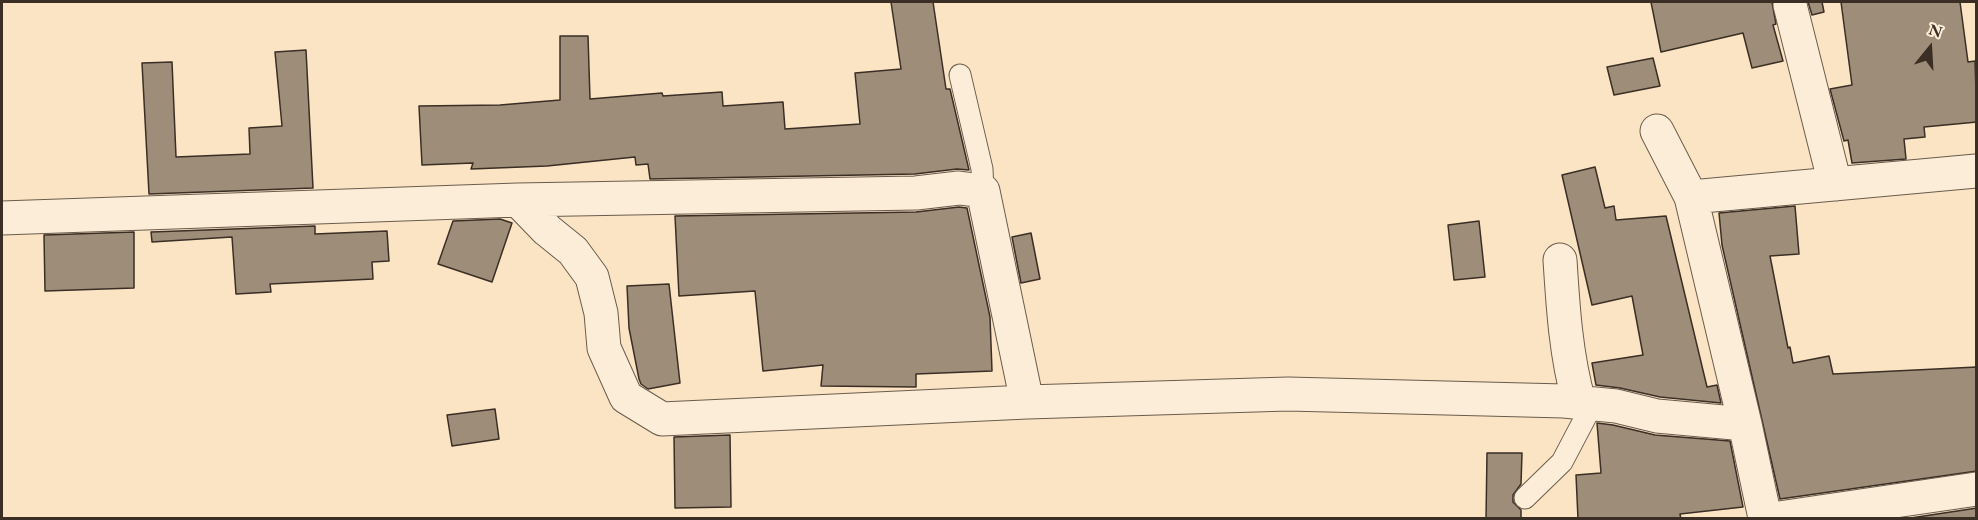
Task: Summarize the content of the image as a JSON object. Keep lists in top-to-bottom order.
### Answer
{
  "north": "top"
}
